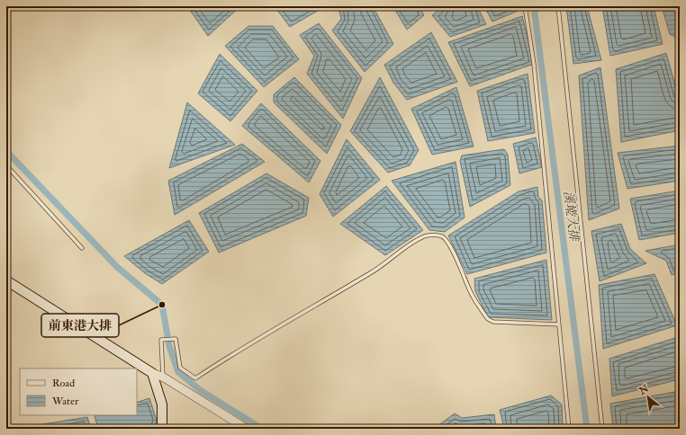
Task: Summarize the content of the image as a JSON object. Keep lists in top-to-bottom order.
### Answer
{
  "water": ["溪墘大排"],
  "places": ["前東港大排"],
  "legend": ["Road", "Water"],
  "north": "top left"
}
